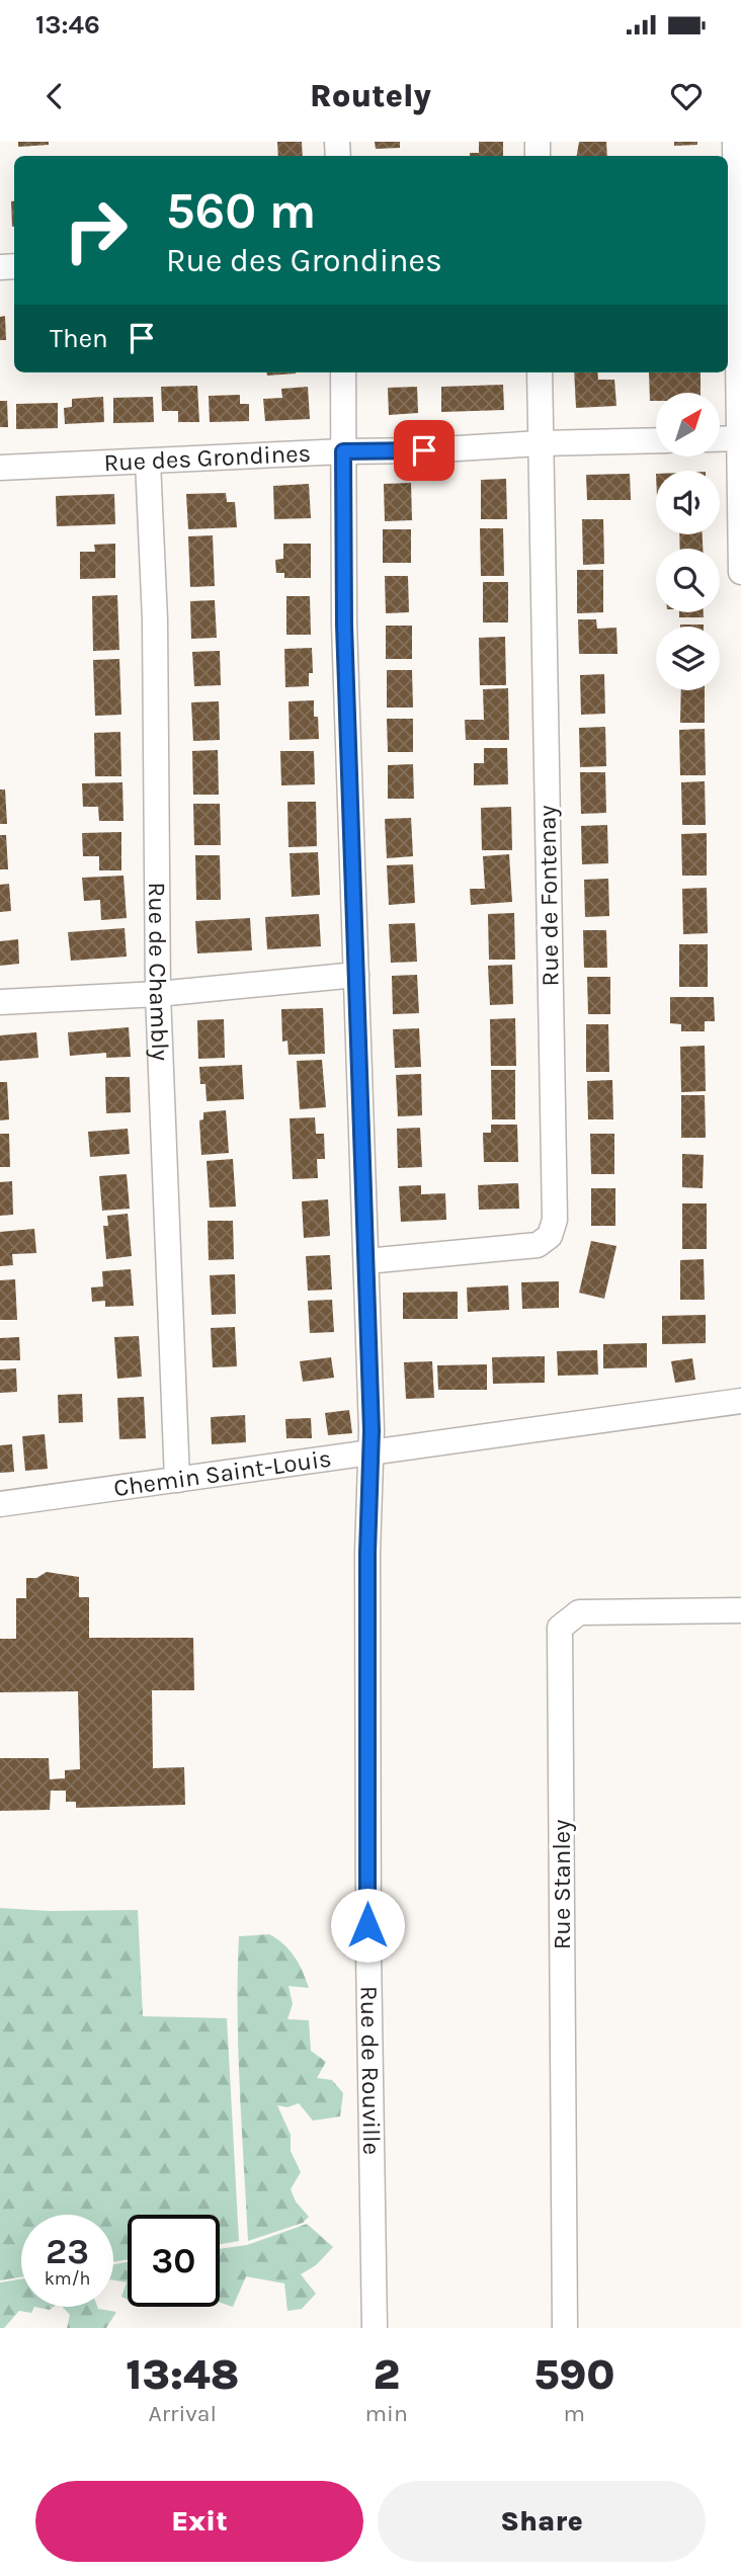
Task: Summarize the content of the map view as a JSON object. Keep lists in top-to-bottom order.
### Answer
{
  "streets": {
    "street": [
      "Rue des Grondines",
      "Rue de Fontenay",
      "Rue de Chambly",
      "Chemin Saint-Louis",
      "Rue Stanley",
      "Rue de Rouville"
    ]
  },
  "crossings": [
    ["Rue des Grondines", "Rue de Fontenay"],
    ["Rue des Grondines", "Rue de Chambly"],
    ["Rue des Grondines", "Rue de Rouville"],
    ["Rue de Fontenay", "Rue de Rouville"],
    ["Rue de Chambly", "Chemin Saint-Louis"],
    ["Chemin Saint-Louis", "Rue de Rouville"]
  ],
  "north": "top right",
  "page": {
    "status": "13:46",
    "header": "Routely",
    "turn": ["560 m", "Rue des Grondines"],
    "then": "Then",
    "speed": "23 km/h",
    "limit": "30",
    "eta": [
      "13:48",
      "Arrival",
      "2",
      "min",
      "590",
      "m"
    ],
    "buttons": ["Exit", "Share"]
  }
}
